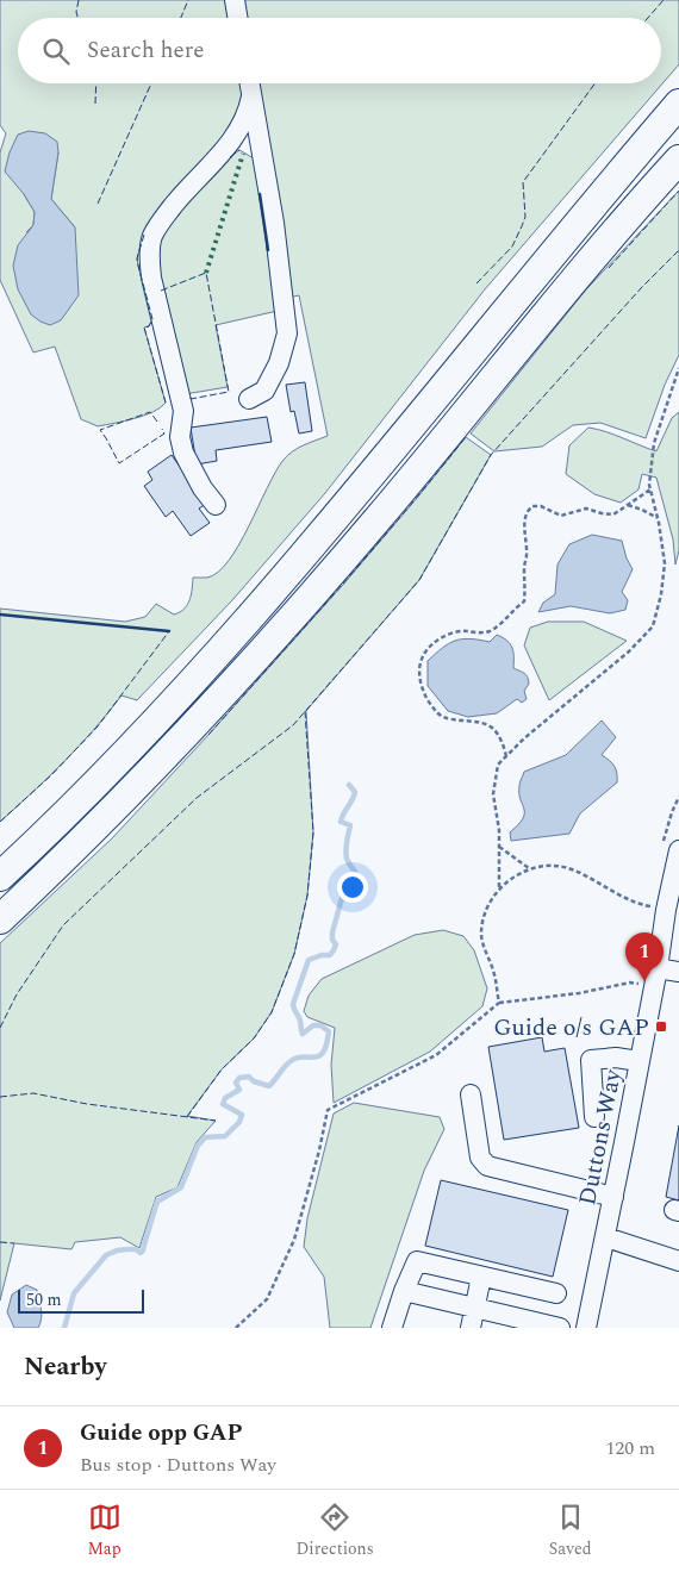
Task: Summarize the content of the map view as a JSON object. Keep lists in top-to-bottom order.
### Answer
{
  "streets": {
    "street": ["Duttons Way"]
  },
  "places": {
    "transit": ["Guide o/s GAP"]
  },
  "scale_bar": "50 m",
  "page": {
    "search": "Search here",
    "pins": "1",
    "scale": "50 m",
    "heading": "Nearby",
    "list": [
      {
        "mark": "1",
        "name": "Guide opp GAP",
        "note": "Bus stop · Duttons Way",
        "value": "120 m"
      }
    ],
    "nav": ["Map", "Directions", "Saved"]
  }
}
